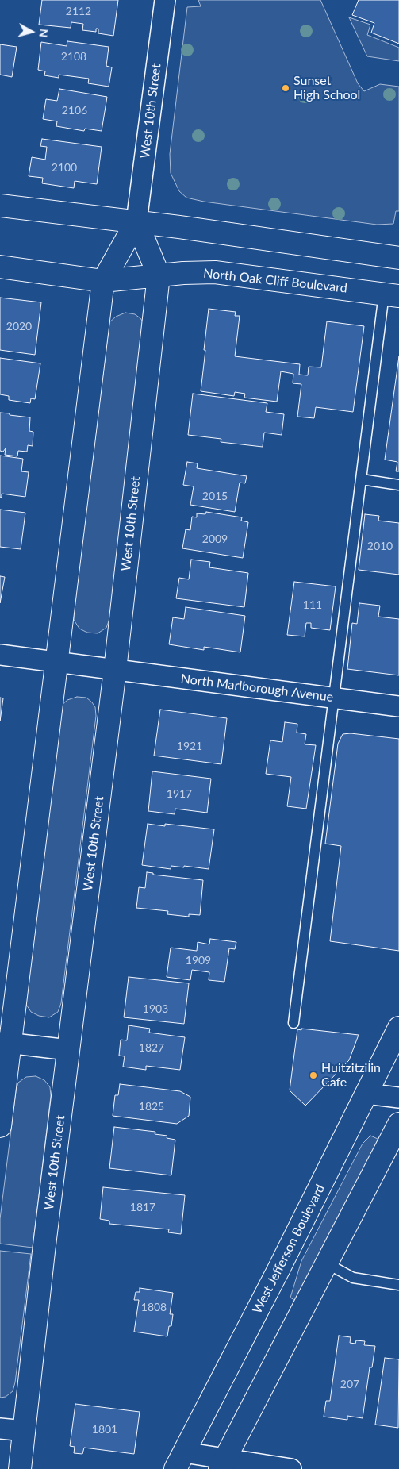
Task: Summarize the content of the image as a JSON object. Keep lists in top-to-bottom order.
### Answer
{
  "streets": {
    "street": [
      "West 10th Street",
      "North Oak Cliff Boulevard",
      "North Marlborough Avenue",
      "West Jefferson Boulevard"
    ]
  },
  "crossings": [
    ["West 10th Street", "North Oak Cliff Boulevard"],
    ["West 10th Street", "North Marlborough Avenue"]
  ],
  "places": ["Sunset High School", "Huitzitzilin Cafe"],
  "house_numbers": [
    "2112",
    "2108",
    "2106",
    "2100",
    "2020",
    "2015",
    "2009",
    "2010",
    "111",
    "1921",
    "1917",
    "1909",
    "1903",
    "1827",
    "1825",
    "1817",
    "1808",
    "207",
    "1801"
  ],
  "north": "right"
}
